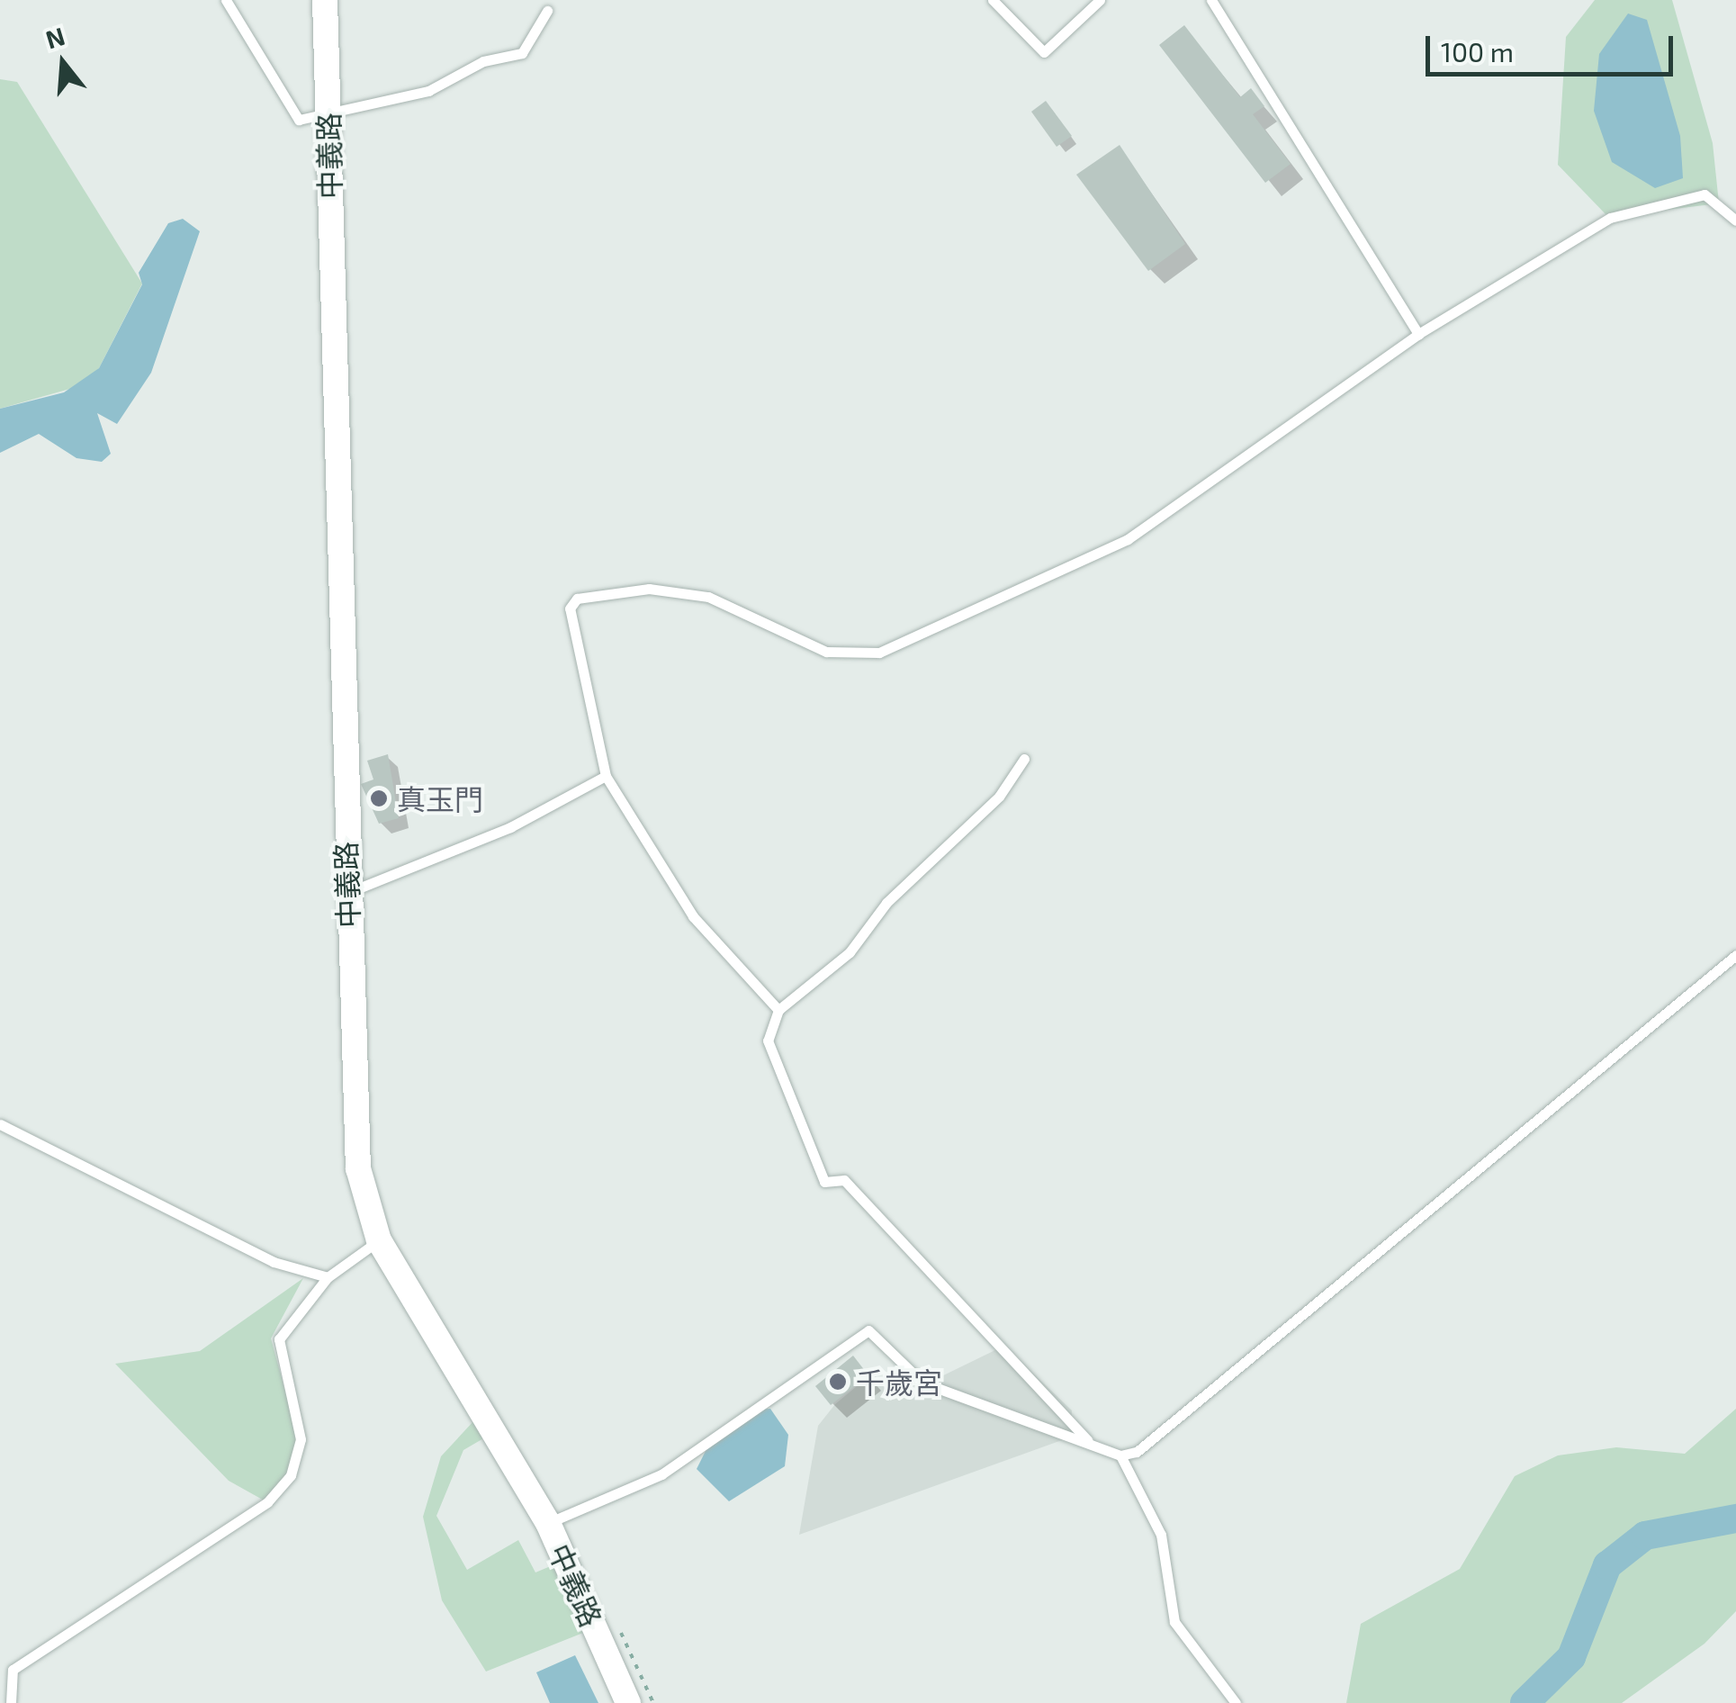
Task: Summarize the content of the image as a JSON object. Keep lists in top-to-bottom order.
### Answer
{
  "streets": {
    "street": ["中義路"]
  },
  "places": ["真玉門", "千歲宮"],
  "scale_bar": "100 m",
  "north": "top"
}
